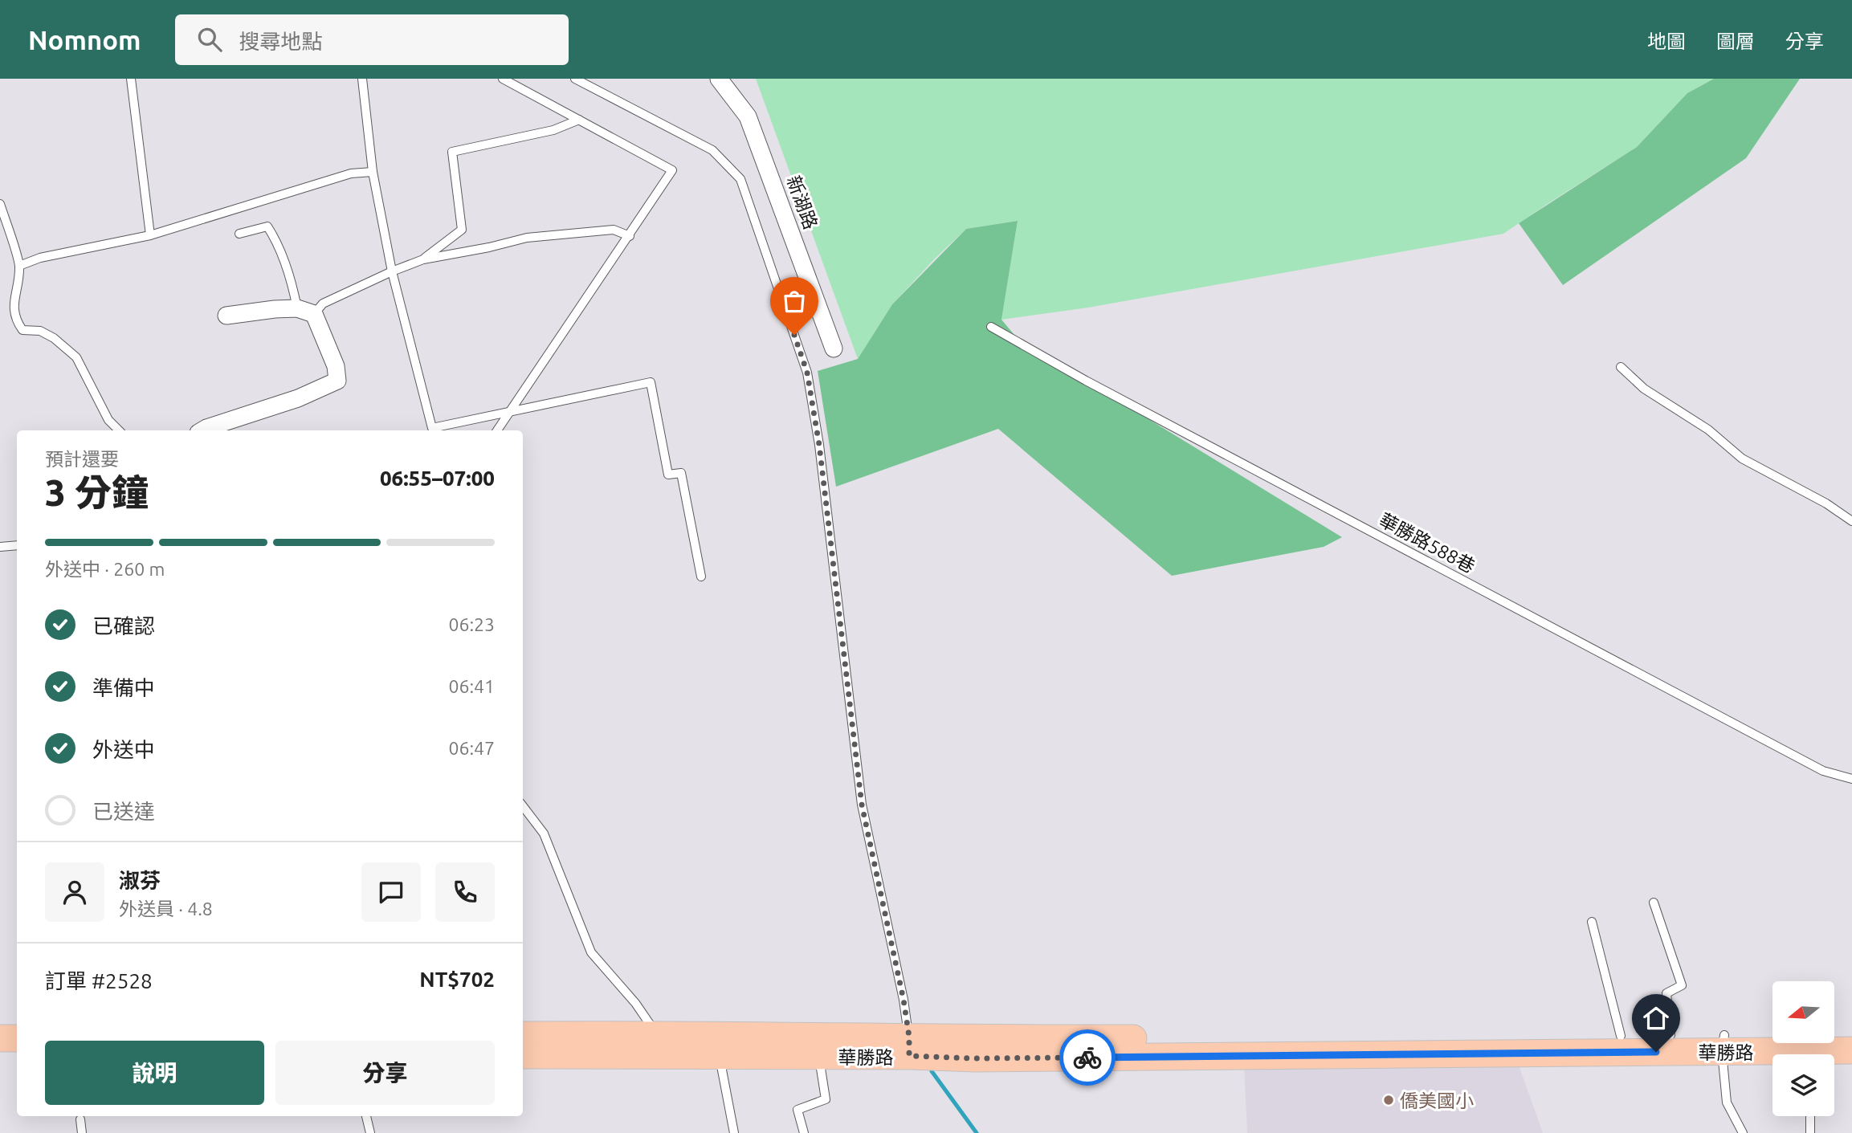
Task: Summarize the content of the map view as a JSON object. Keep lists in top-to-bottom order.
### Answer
{
  "streets": {
    "main road": ["華勝路"],
    "street": ["新湖路"],
    "lane": ["華勝路588巷"]
  },
  "places": ["僑美國小"],
  "north": "left",
  "page": {
    "header": "Nomnom",
    "search": "搜尋地點",
    "nav": ["地圖", "圖層", "分享"],
    "heading": ["3 分鐘", "預計還要", "06:55–07:00"],
    "panel": [
      "淑芬",
      "外送員 · 4.8",
      "訂單 #2528",
      "NT$702"
    ],
    "bar": "外送中 · 260 m",
    "list": [
      ["已確認", "06:23"],
      ["準備中", "06:41"],
      ["外送中", "06:47"],
      "已送達"
    ],
    "buttons": ["說明", "分享"]
  }
}
